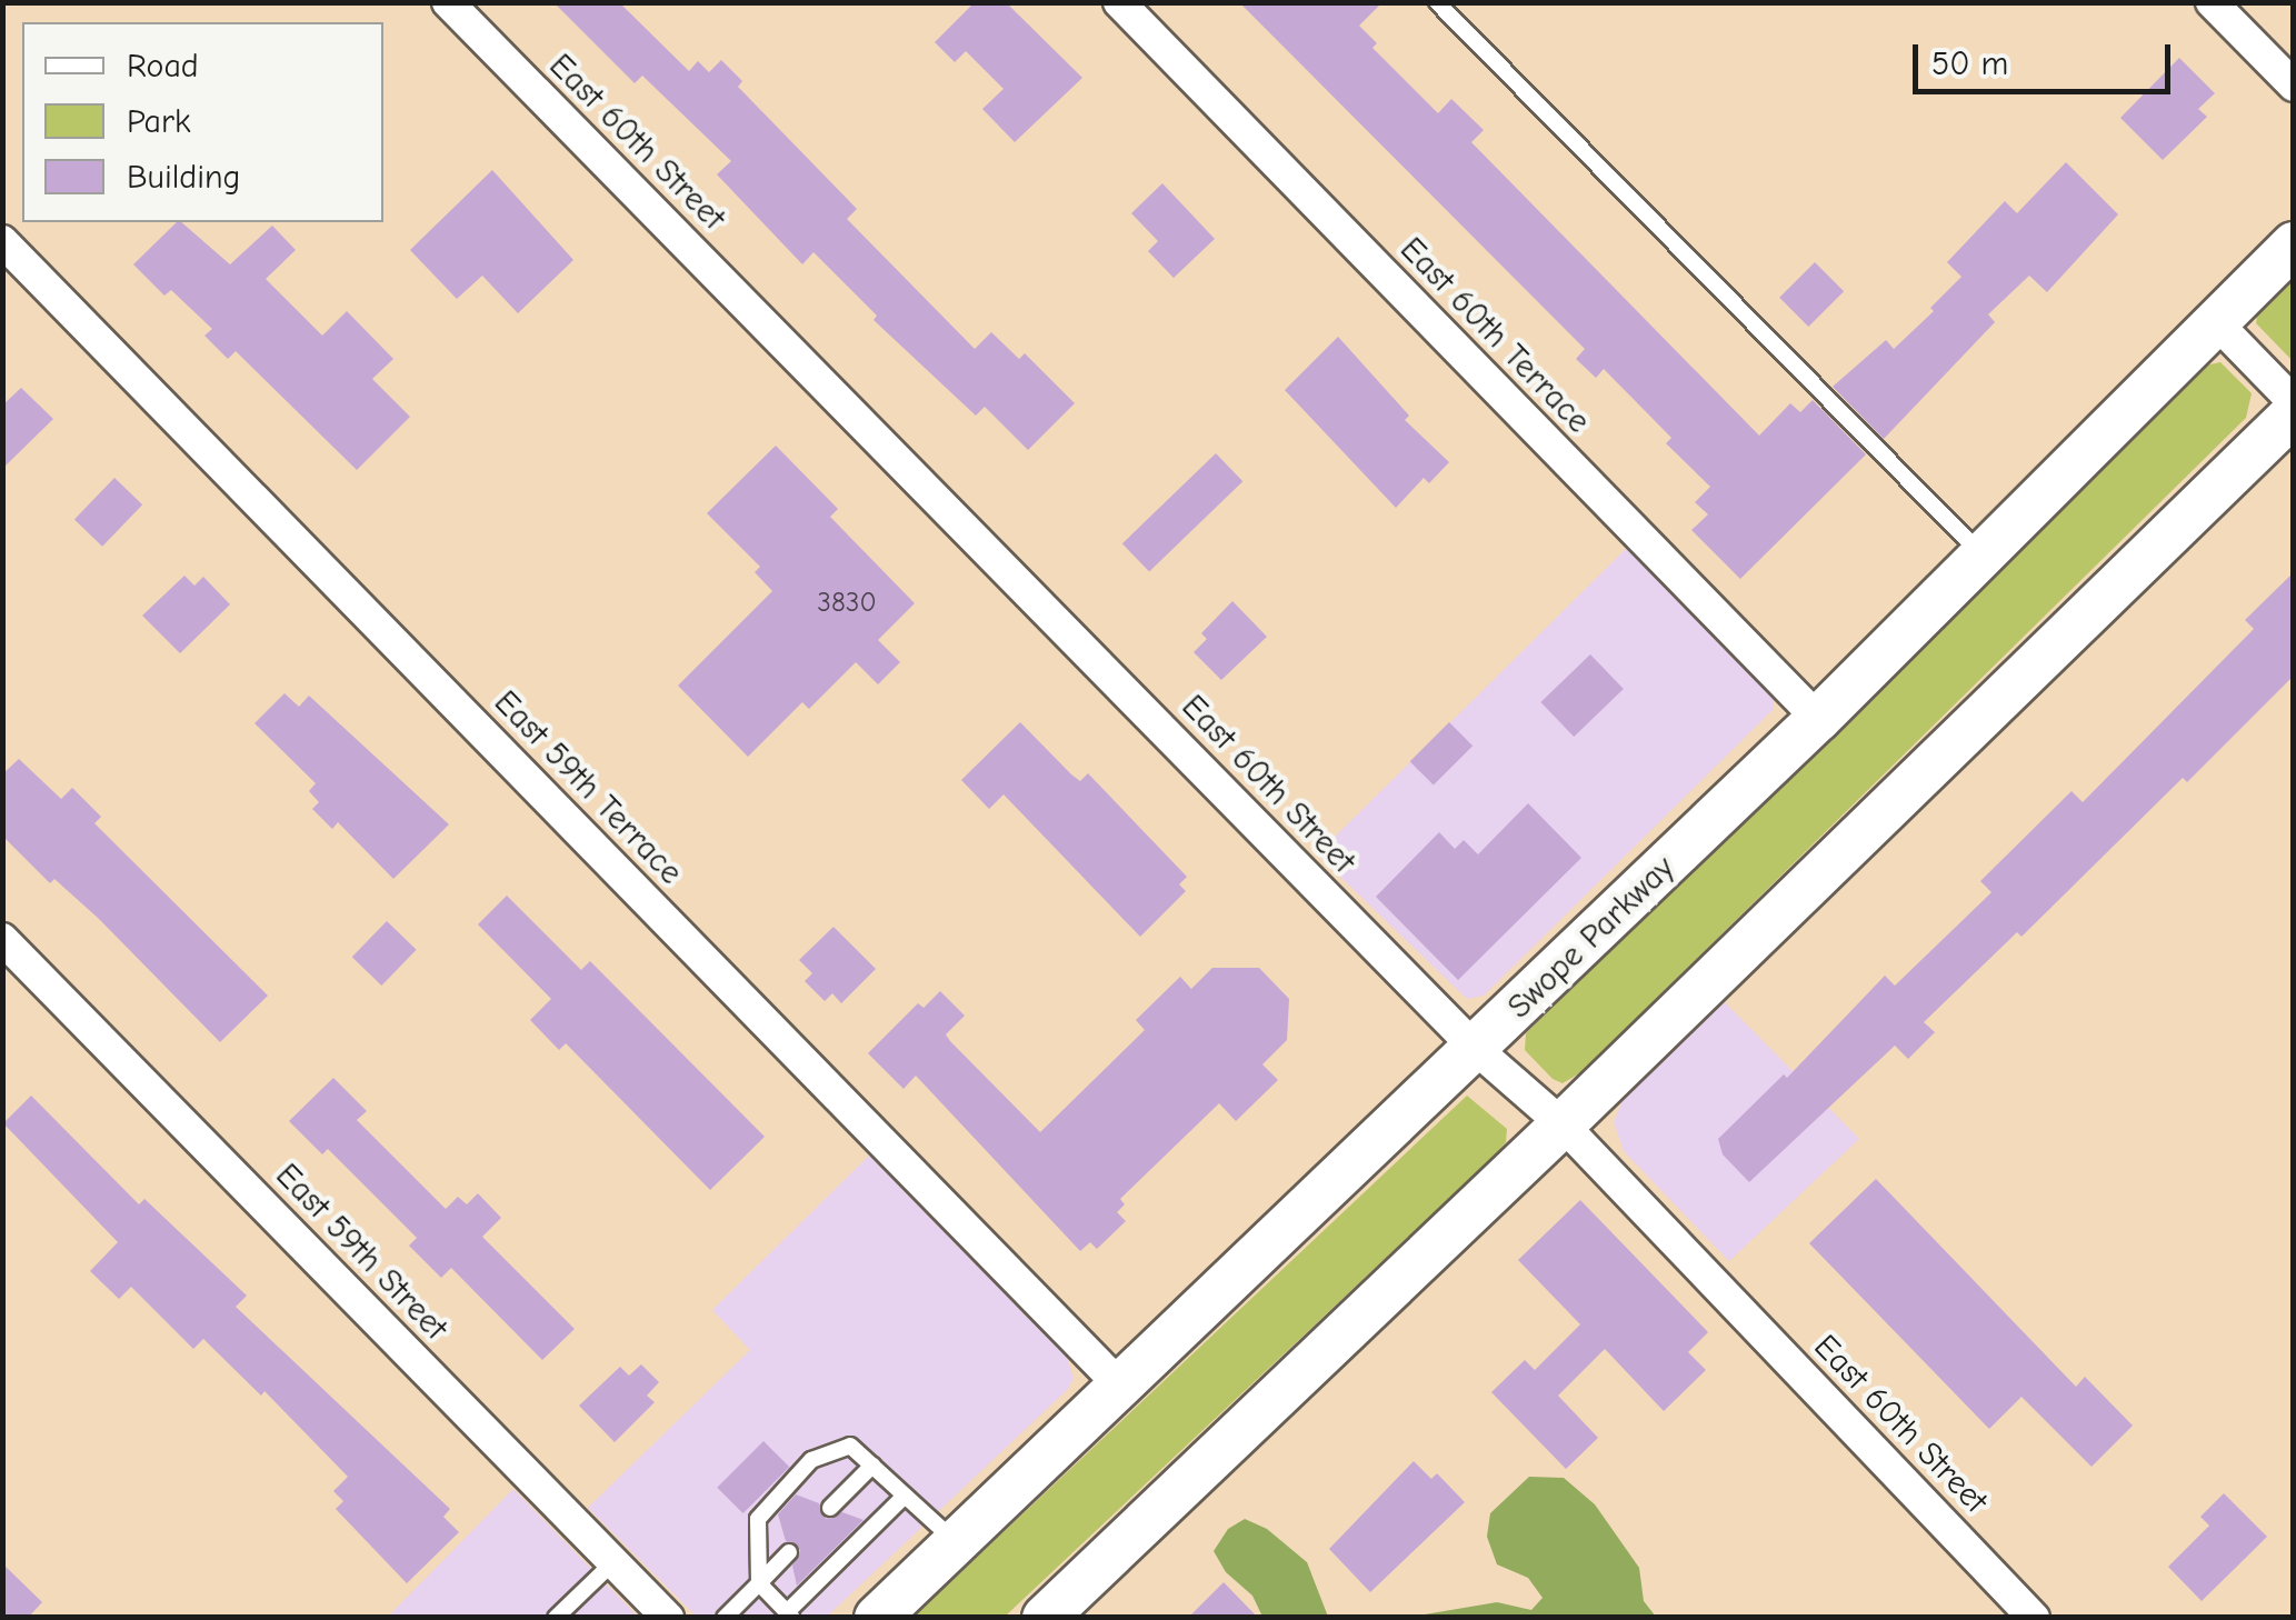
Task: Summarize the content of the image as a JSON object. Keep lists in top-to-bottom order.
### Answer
{
  "streets": {
    "main road": ["Swope Parkway"],
    "street": [
      "East 60th Street",
      "East 60th Terrace",
      "East 59th Terrace",
      "East 59th Street"
    ]
  },
  "crossings": [
    ["East 60th Street", "Swope Parkway"],
    ["East 60th Terrace", "Swope Parkway"],
    ["East 59th Terrace", "Swope Parkway"]
  ],
  "house_numbers": ["3830"],
  "legend": ["Road", "Park", "Building"],
  "scale_bar": "50 m"
}
